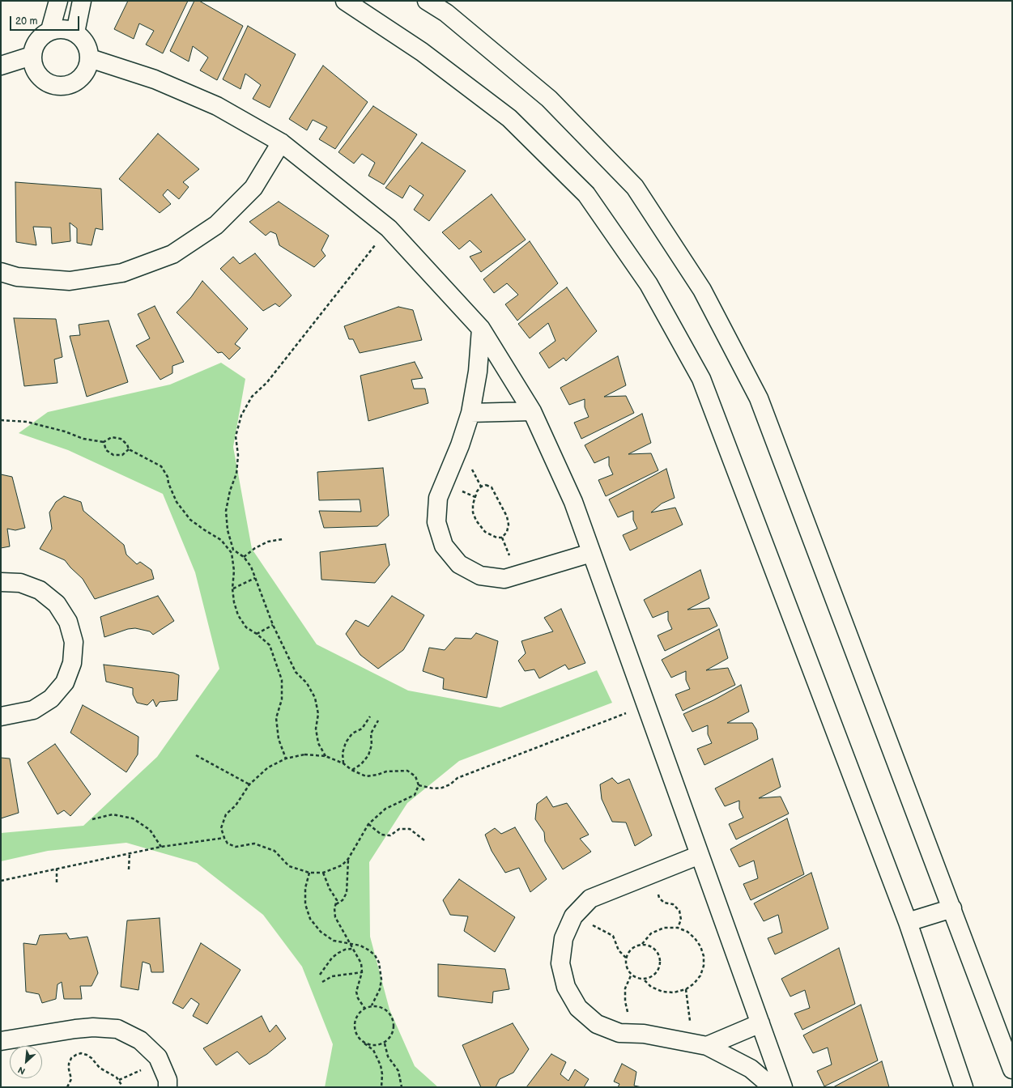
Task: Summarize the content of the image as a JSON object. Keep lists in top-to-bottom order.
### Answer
{
  "scale_bar": "20 m",
  "north": "bottom left"
}
